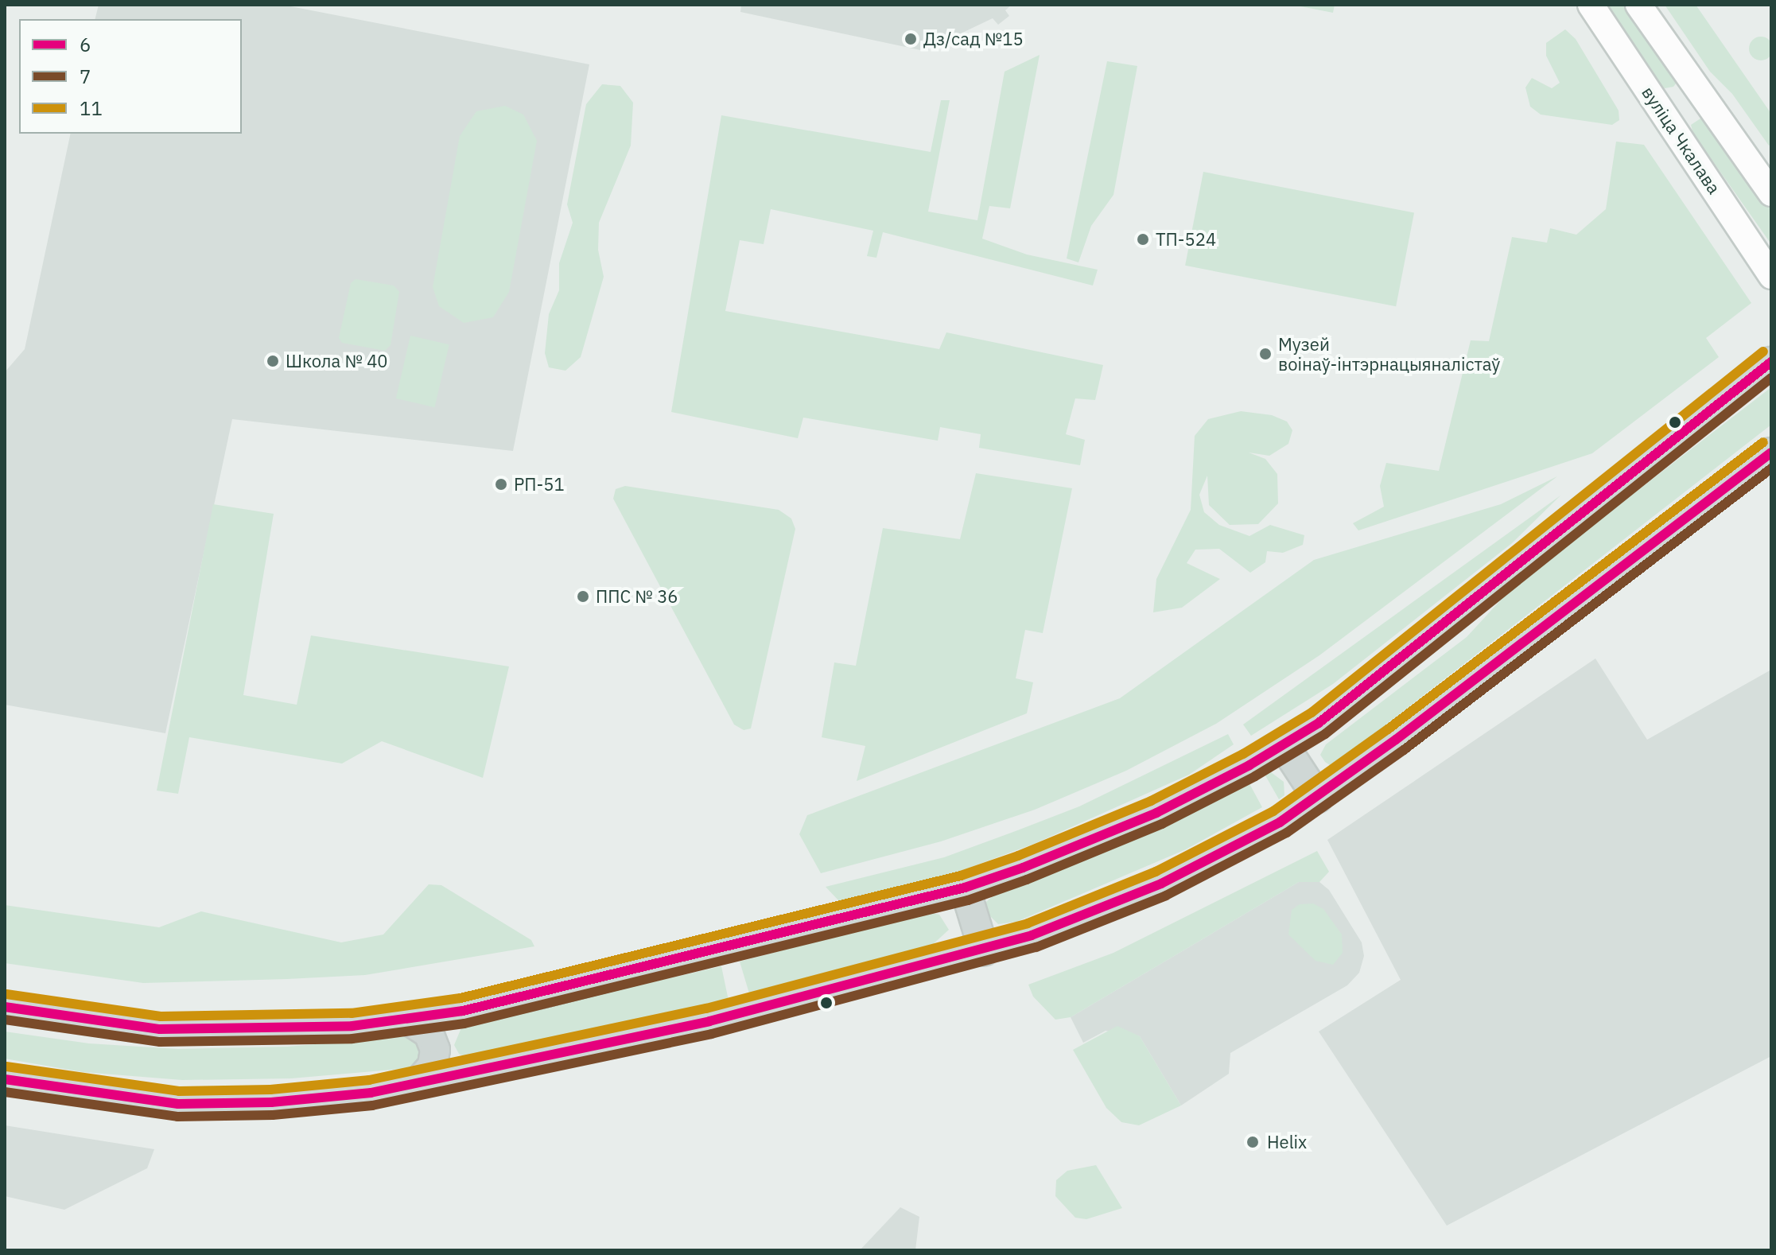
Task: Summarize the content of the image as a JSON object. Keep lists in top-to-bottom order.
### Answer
{
  "streets": {
    "main road": ["вуліца Чкалава"]
  },
  "places": [
    "Дз/сад №15",
    "ТП-524",
    "Музей воінаў-інтэрнацыяналістаў",
    "Школа № 40",
    "РП-51",
    "ППС № 36",
    "Helix"
  ],
  "lines": ["transit line 11", "transit line 6", "transit line 7"],
  "legend": ["6", "7", "11"]
}
